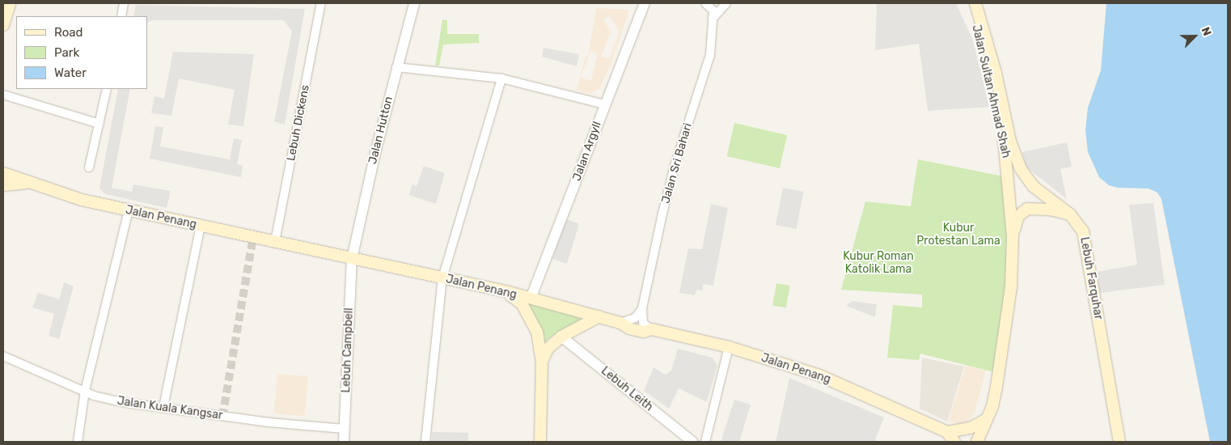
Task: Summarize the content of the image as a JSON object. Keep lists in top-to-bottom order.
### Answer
{
  "streets": {
    "main road": ["Jalan Sultan Ahmad Shah", "Jalan Penang", "Lebuh Farquhar"],
    "street": [
      "Lebuh Dickens",
      "Jalan Hutton",
      "Jalan Argyll",
      "Jalan Sri Bahari",
      "Lebuh Campbell",
      "Lebuh Leith",
      "Jalan Kuala Kangsar"
    ]
  },
  "crossings": [
    ["Jalan Sultan Ahmad Shah", "Lebuh Farquhar"],
    ["Lebuh Dickens", "Jalan Penang"],
    ["Jalan Hutton", "Jalan Penang"],
    ["Jalan Hutton", "Lebuh Campbell"],
    ["Jalan Argyll", "Jalan Penang"],
    ["Jalan Sri Bahari", "Jalan Penang"],
    ["Jalan Penang", "Lebuh Campbell"],
    ["Lebuh Campbell", "Jalan Kuala Kangsar"]
  ],
  "parks": ["Kubur Protestan Lama", "Kubur Roman Katolik Lama"],
  "legend": ["Road", "Park", "Water"],
  "north": "top right"
}
